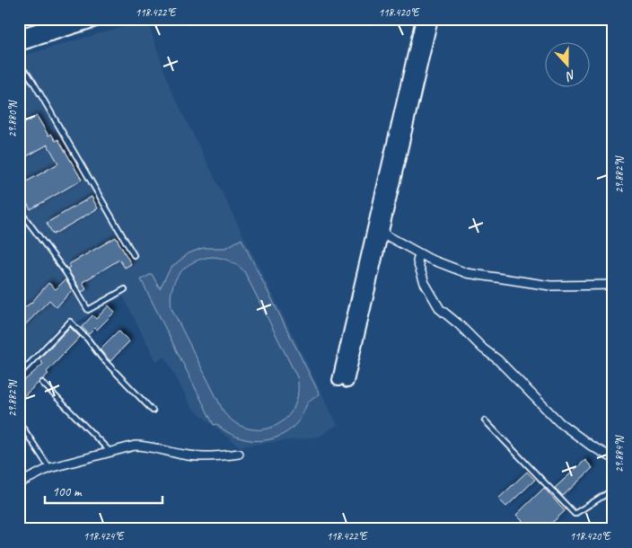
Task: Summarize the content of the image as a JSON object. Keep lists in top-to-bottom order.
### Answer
{
  "scale_bar": "100 m",
  "north": "bottom",
  "coordinates": [
    "118.422°E",
    "118.420°E",
    "29.880°N",
    "29.882°N",
    "29.884°N",
    "118.424°E"
  ]
}
